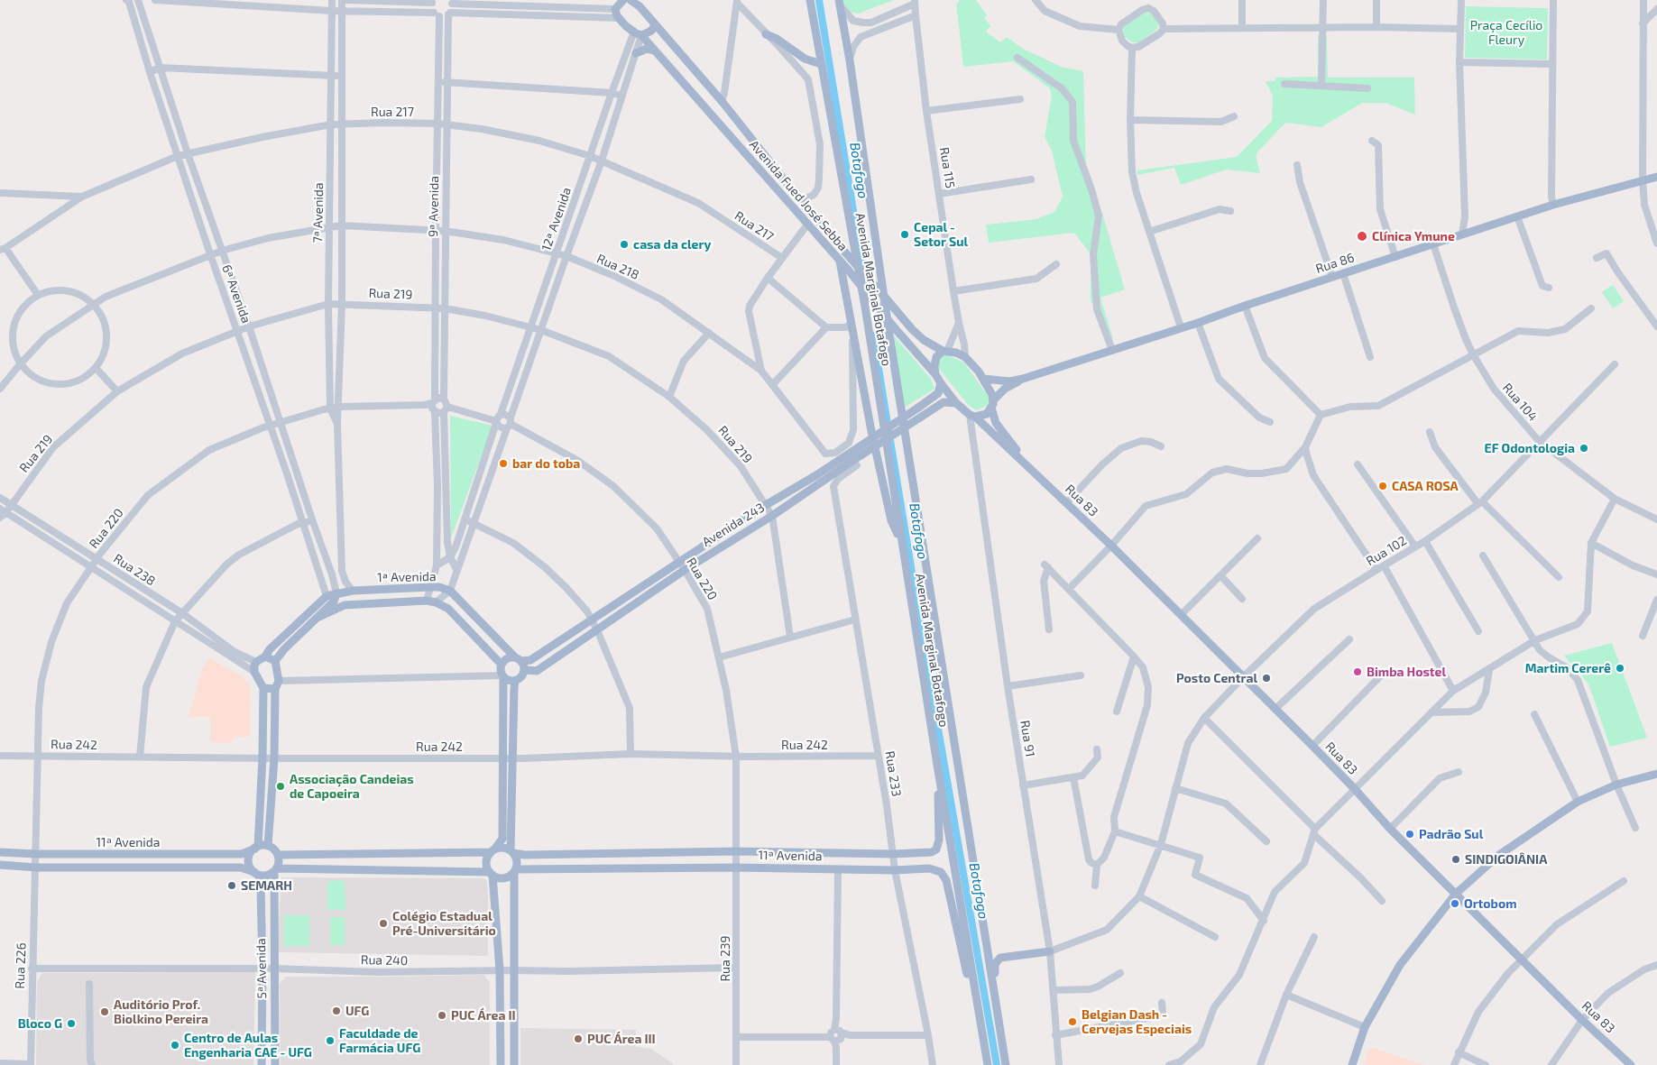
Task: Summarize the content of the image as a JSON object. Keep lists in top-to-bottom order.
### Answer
{
  "streets": {
    "main road": [
      "Avenida Fued José Sebba",
      "Rua 86",
      "Avenida Marginal Botafogo",
      "Rua 83",
      "Avenida 243",
      "1ª Avenida",
      "11ª Avenida",
      "5ª Avenida"
    ],
    "street": [
      "Rua 217",
      "Rua 115",
      "9ª Avenida",
      "7ª Avenida",
      "12ª Avenida",
      "Rua 218",
      "6ª Avenida",
      "Rua 219",
      "Rua 104",
      "Rua 220",
      "Rua 102",
      "Rua 238",
      "Rua 91",
      "Rua 242",
      "Rua 233",
      "Rua 239",
      "Rua 240",
      "Rua 226"
    ]
  },
  "crossings": [
    ["Rua 217", "9ª Avenida"],
    ["Rua 217", "7ª Avenida"],
    ["Rua 217", "12ª Avenida"],
    ["Rua 217", "6ª Avenida"],
    ["Rua 115", "Avenida Fued José Sebba"],
    ["Rua 115", "Avenida Marginal Botafogo"],
    ["Rua 115", "Rua 83"],
    ["Avenida Fued José Sebba", "12ª Avenida"],
    ["Avenida Fued José Sebba", "Rua 83"],
    ["Avenida Fued José Sebba", "Avenida 243"],
    ["9ª Avenida", "Rua 218"],
    ["9ª Avenida", "Rua 219"],
    ["9ª Avenida", "Rua 220"],
    ["9ª Avenida", "1ª Avenida"],
    ["7ª Avenida", "Rua 218"],
    ["7ª Avenida", "Rua 219"],
    ["7ª Avenida", "Rua 220"],
    ["7ª Avenida", "1ª Avenida"],
    ["12ª Avenida", "Rua 218"],
    ["12ª Avenida", "Rua 219"],
    ["12ª Avenida", "Rua 220"],
    ["12ª Avenida", "1ª Avenida"],
    ["Rua 86", "Rua 104"],
    ["Rua 86", "Rua 83"],
    ["Rua 86", "Rua 91"],
    ["Avenida Marginal Botafogo", "11ª Avenida"],
    ["6ª Avenida", "Rua 219"],
    ["6ª Avenida", "Rua 220"],
    ["6ª Avenida", "1ª Avenida"],
    ["Rua 219", "Avenida 243"],
    ["Rua 219", "Rua 238"],
    ["Rua 104", "Rua 102"],
    ["Rua 83", "Avenida 243"],
    ["Rua 83", "Rua 102"],
    ["Rua 83", "Rua 91"],
    ["Avenida 243", "Rua 220"],
    ["Avenida 243", "1ª Avenida"],
    ["Avenida 243", "Rua 233"],
    ["Rua 220", "Rua 238"],
    ["Rua 220", "Rua 242"],
    ["Rua 220", "11ª Avenida"],
    ["Rua 220", "Rua 239"],
    ["Rua 220", "Rua 226"],
    ["Rua 242", "Rua 233"],
    ["Rua 233", "11ª Avenida"],
    ["11ª Avenida", "Rua 239"],
    ["11ª Avenida", "Rua 226"],
    ["11ª Avenida", "5ª Avenida"],
    ["Rua 239", "Rua 240"],
    ["Rua 240", "Rua 226"],
    ["Rua 240", "5ª Avenida"]
  ],
  "water": ["Botafogo"],
  "parks": ["Praça Cecílio Fleury"],
  "places": [
    "Cepal - Setor Sul",
    "Clínica Ymune",
    "casa da clery",
    "EF Odontologia",
    "bar do toba",
    "CASA ROSA",
    "Martim Cererê",
    "Bimba Hostel",
    "Posto Central",
    "Associação Candeias de Capoeira",
    "Padrão Sul",
    "SINDIGOIÂNIA",
    "SEMARH",
    "Ortobom",
    "Colégio Estadual Pré-Universitário",
    "UFG",
    "Auditório Prof. Biolkino Pereira",
    "PUC Área II",
    "Belgian Dash - Cervejas Especiais",
    "Bloco G",
    "PUC Área III",
    "Faculdade de Farmácia UFG",
    "Centro de Aulas Engenharia CAE - UFG"
  ]
}
